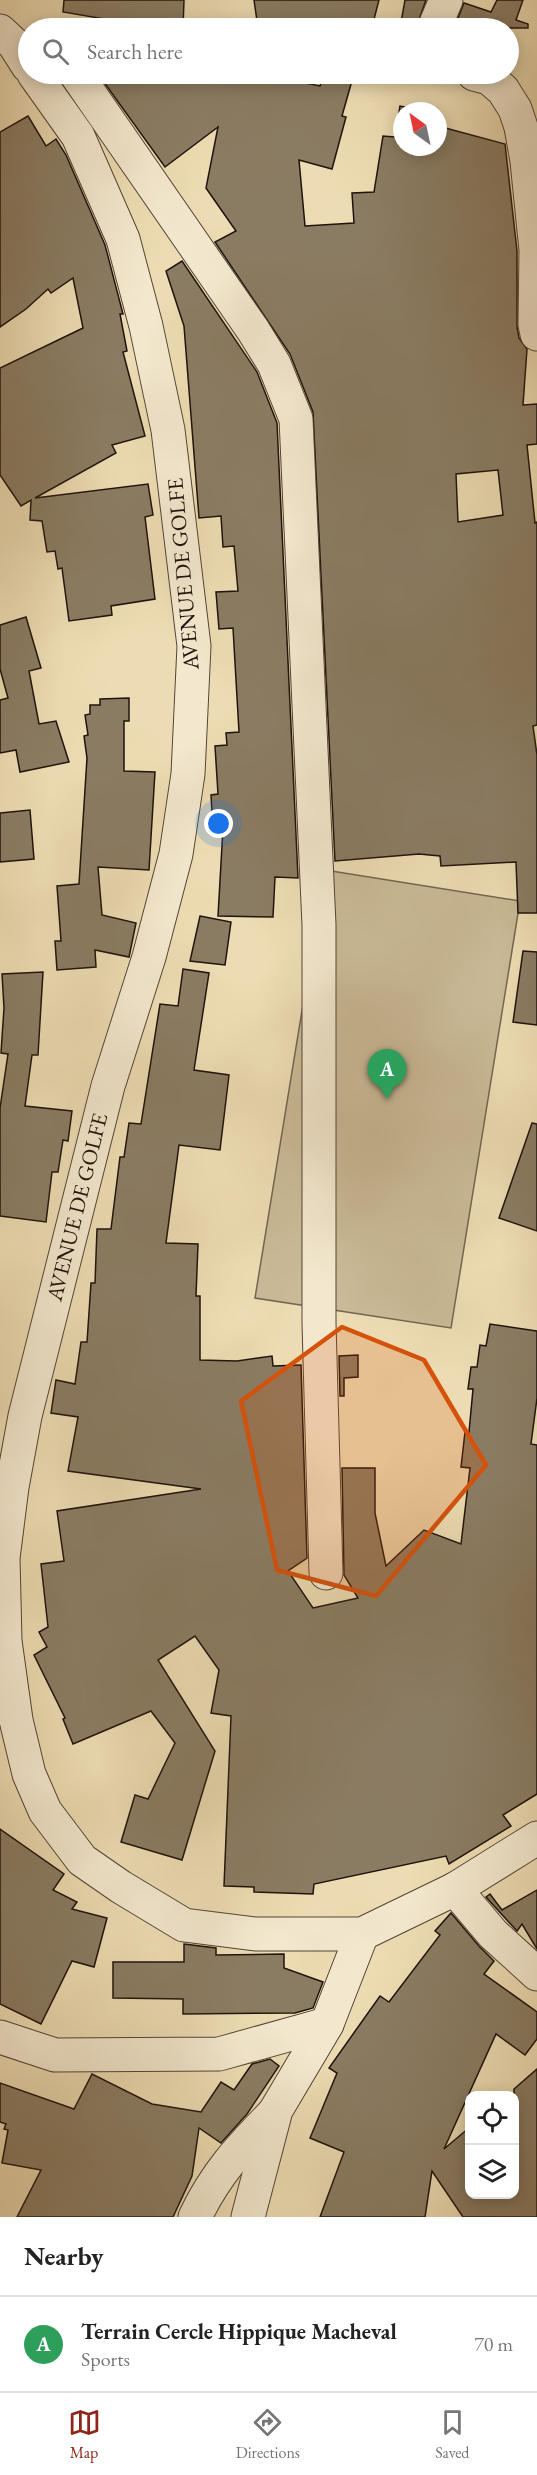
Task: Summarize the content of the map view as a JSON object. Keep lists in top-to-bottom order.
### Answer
{
  "streets": {
    "street": ["AVENUE DE GOLFE"]
  },
  "north": "top left",
  "page": {
    "search": "Search here",
    "pins": "A",
    "heading": "Nearby",
    "list": [
      {
        "mark": "A",
        "name": "Terrain Cercle Hippique Macheval",
        "note": "Sports",
        "value": "70 m"
      }
    ],
    "nav": ["Map", "Directions", "Saved"]
  }
}
